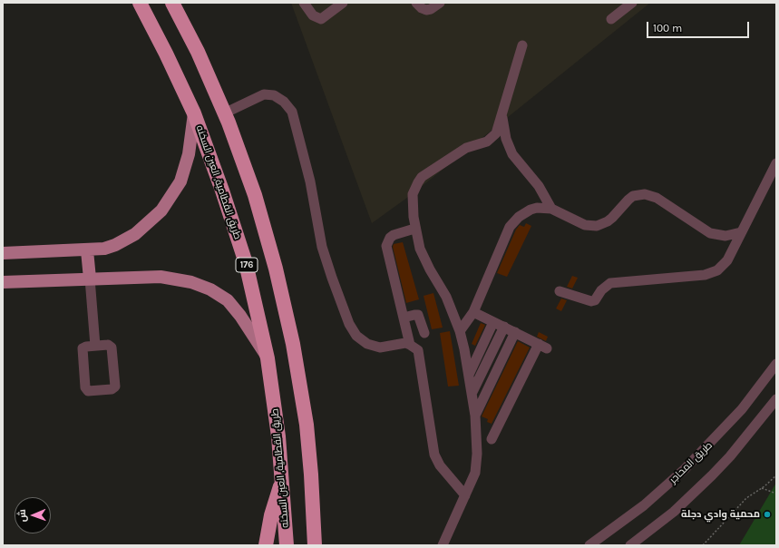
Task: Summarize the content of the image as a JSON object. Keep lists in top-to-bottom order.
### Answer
{
  "streets": {
    "highway": ["طريق القطامية, العين السخنه", "176"],
    "street": ["طريق المحاجر"]
  },
  "places": ["محمية وادي دجلة"],
  "scale_bar": "100 m",
  "north": "left"
}
